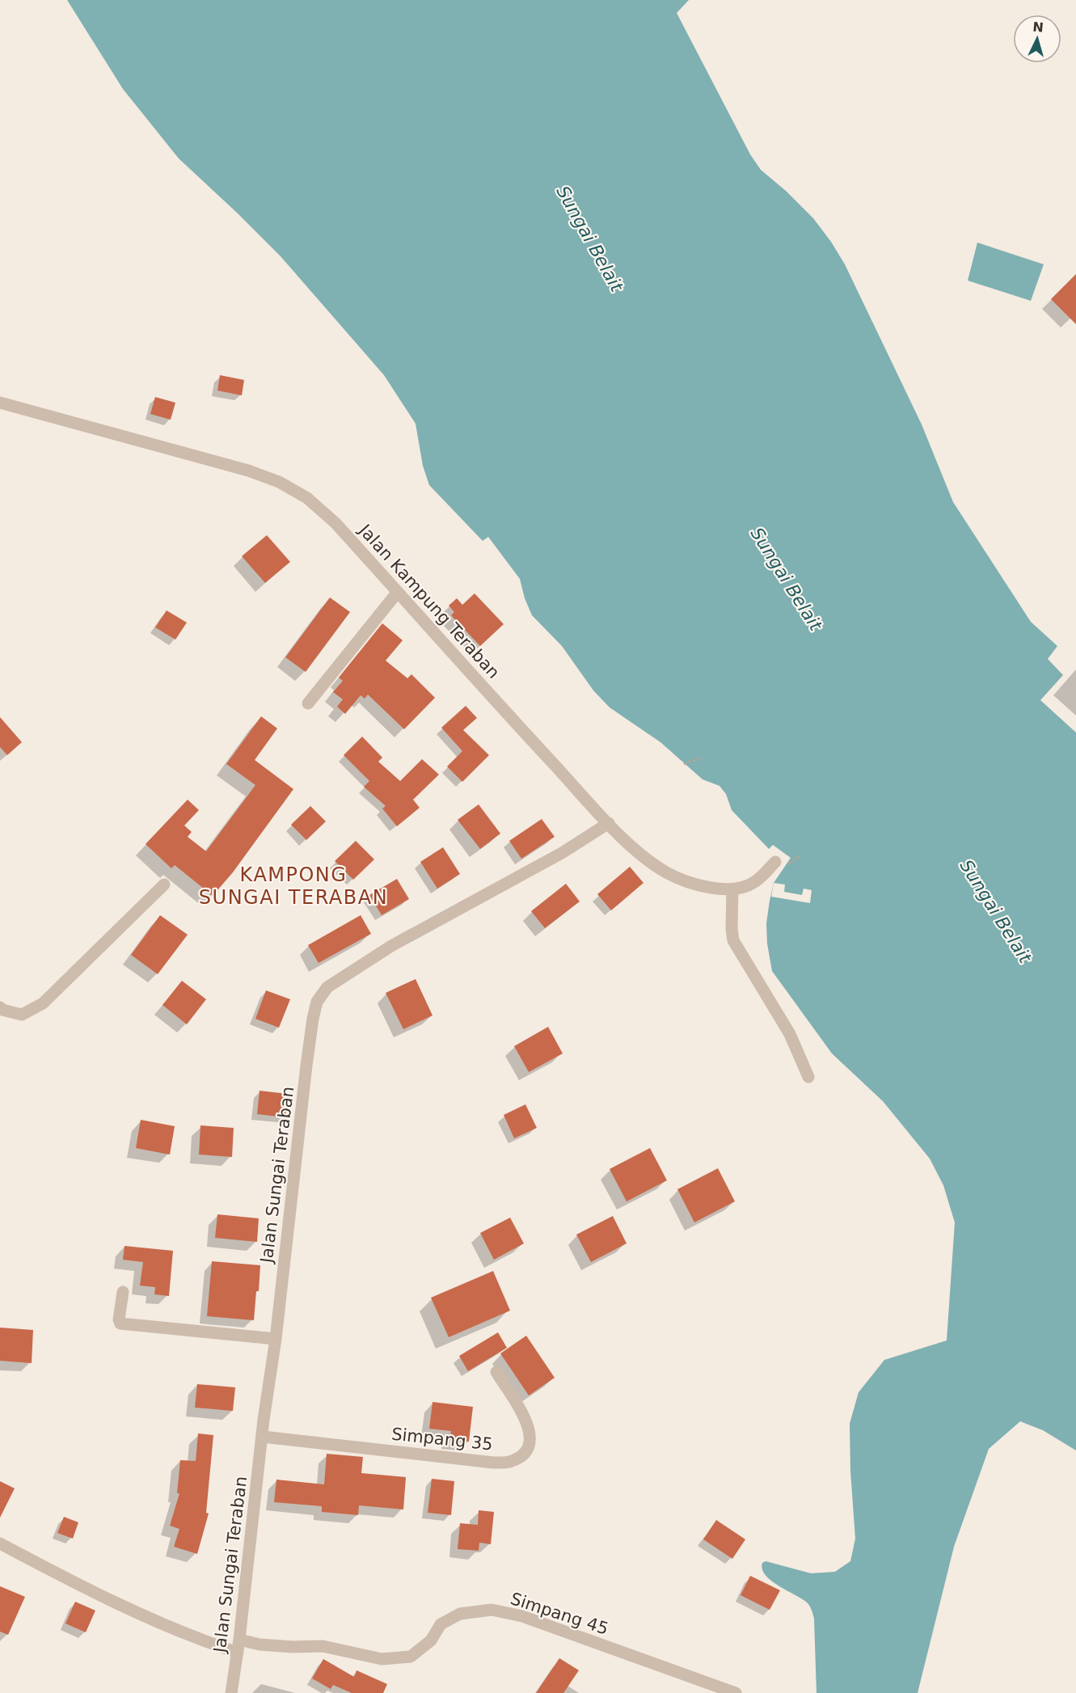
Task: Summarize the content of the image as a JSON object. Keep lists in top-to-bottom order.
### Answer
{
  "streets": {
    "street": [
      "Jalan Kampung Teraban",
      "Jalan Sungai Teraban",
      "Simpang 35",
      "Simpang 45"
    ]
  },
  "crossings": [
    ["Jalan Kampung Teraban", "Jalan Sungai Teraban"],
    ["Jalan Sungai Teraban", "Simpang 35"],
    ["Jalan Sungai Teraban", "Simpang 45"]
  ],
  "districts": ["KAMPONG SUNGAI TERABAN"],
  "water": ["Sungai Belait"],
  "north": "top"
}
